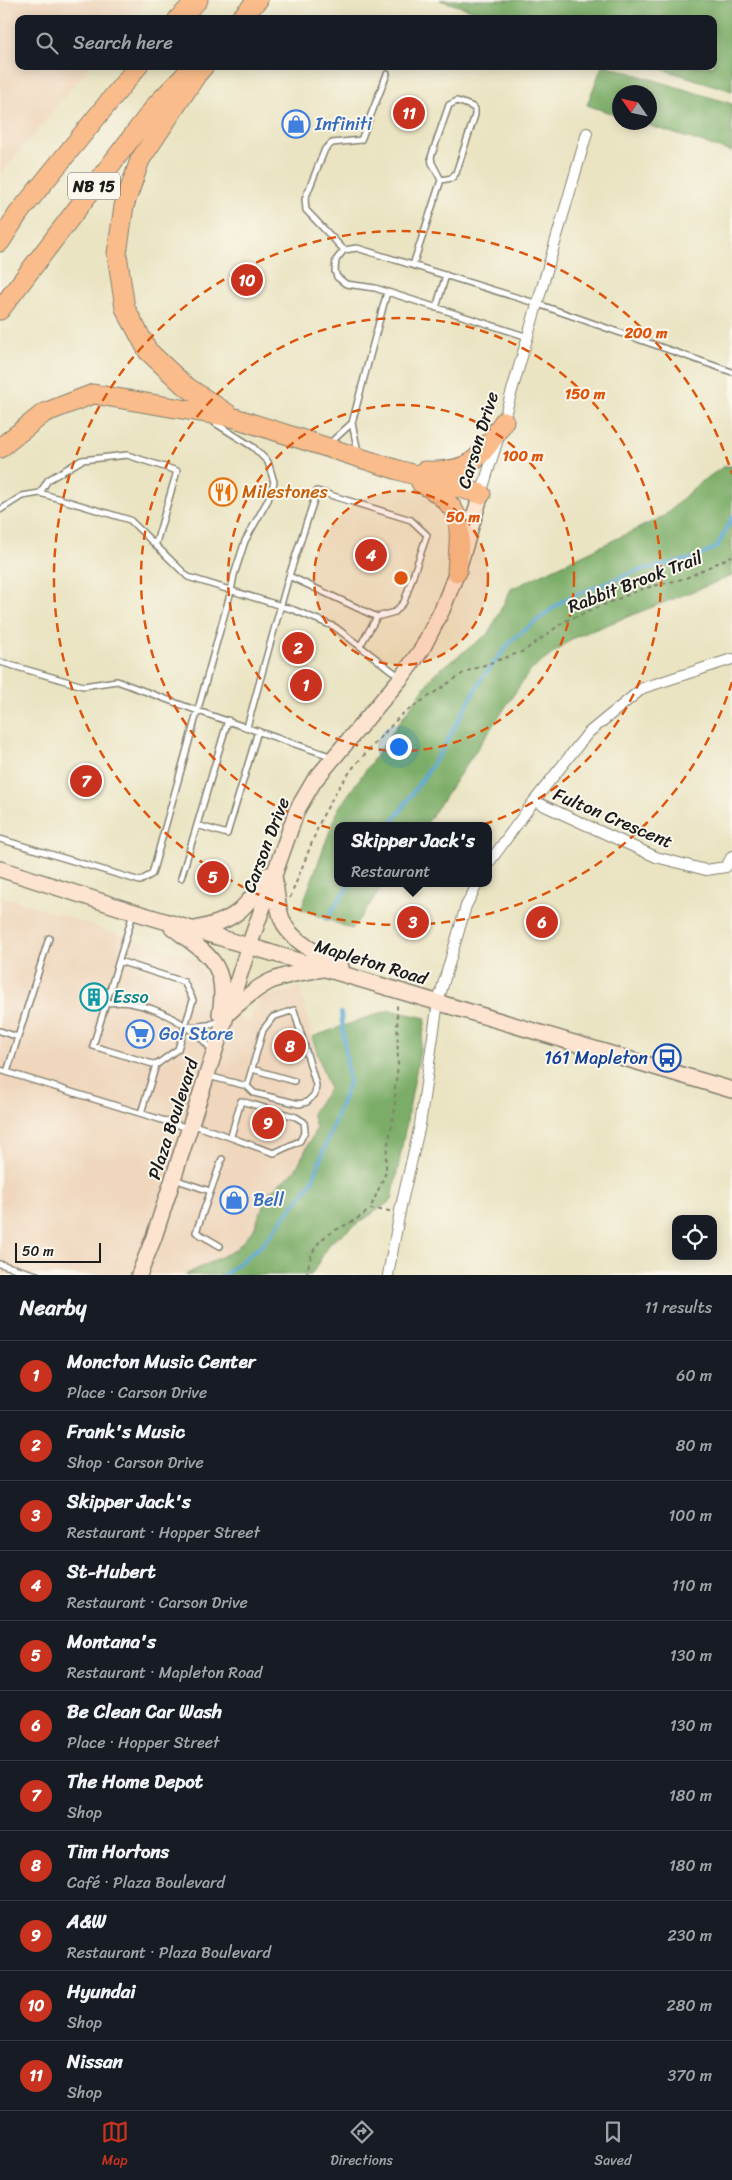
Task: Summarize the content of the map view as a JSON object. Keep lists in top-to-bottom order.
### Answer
{
  "streets": {
    "highway": ["NB 15"],
    "main road": ["Carson Drive", "Mapleton Road", "Plaza Boulevard"],
    "street": ["Fulton Crescent"],
    "path": ["Rabbit Brook Trail"]
  },
  "crossings": [
    ["Carson Drive", "Mapleton Road"]
  ],
  "places": {
    "shop": ["Infiniti", "Bell"],
    "restaurant": ["Milestones"],
    "building": ["Esso"],
    "supermarket": ["Go! Store"],
    "bus stop": ["161 Mapleton"]
  },
  "scale_bar": "50 m",
  "north": "top left",
  "page": {
    "search": "Search here",
    "pins": [
      "11",
      "10",
      "4",
      "2",
      "1",
      "7",
      "5",
      "3",
      "6",
      "8",
      "9"
    ],
    "popup": ["Skipper Jack's", "Restaurant"],
    "scale": "50 m",
    "heading": ["Nearby", "11 results"],
    "list": [
      {
        "mark": "1",
        "name": "Moncton Music Center",
        "note": "Place · Carson Drive",
        "value": "60 m"
      },
      {
        "mark": "2",
        "name": "Frank's Music",
        "note": "Shop · Carson Drive",
        "value": "80 m"
      },
      {
        "mark": "3",
        "name": "Skipper Jack's",
        "note": "Restaurant · Hopper Street",
        "value": "100 m"
      },
      {
        "mark": "4",
        "name": "St-Hubert",
        "note": "Restaurant · Carson Drive",
        "value": "110 m"
      },
      {
        "mark": "5",
        "name": "Montana's",
        "note": "Restaurant · Mapleton Road",
        "value": "130 m"
      },
      {
        "mark": "6",
        "name": "Be Clean Car Wash",
        "note": "Place · Hopper Street",
        "value": "130 m"
      },
      {
        "mark": "7",
        "name": "The Home Depot",
        "note": "Shop",
        "value": "180 m"
      },
      {
        "mark": "8",
        "name": "Tim Hortons",
        "note": "Café · Plaza Boulevard",
        "value": "180 m"
      },
      {
        "mark": "9",
        "name": "A&W",
        "note": "Restaurant · Plaza Boulevard",
        "value": "230 m"
      },
      {
        "mark": "10",
        "name": "Hyundai",
        "note": "Shop",
        "value": "280 m"
      },
      {
        "mark": "11",
        "name": "Nissan",
        "note": "Shop",
        "value": "370 m"
      }
    ],
    "nav": ["Map", "Directions", "Saved"]
  },
  "rings": [
    "200 m",
    "150 m",
    "100 m",
    "50 m"
  ]
}
